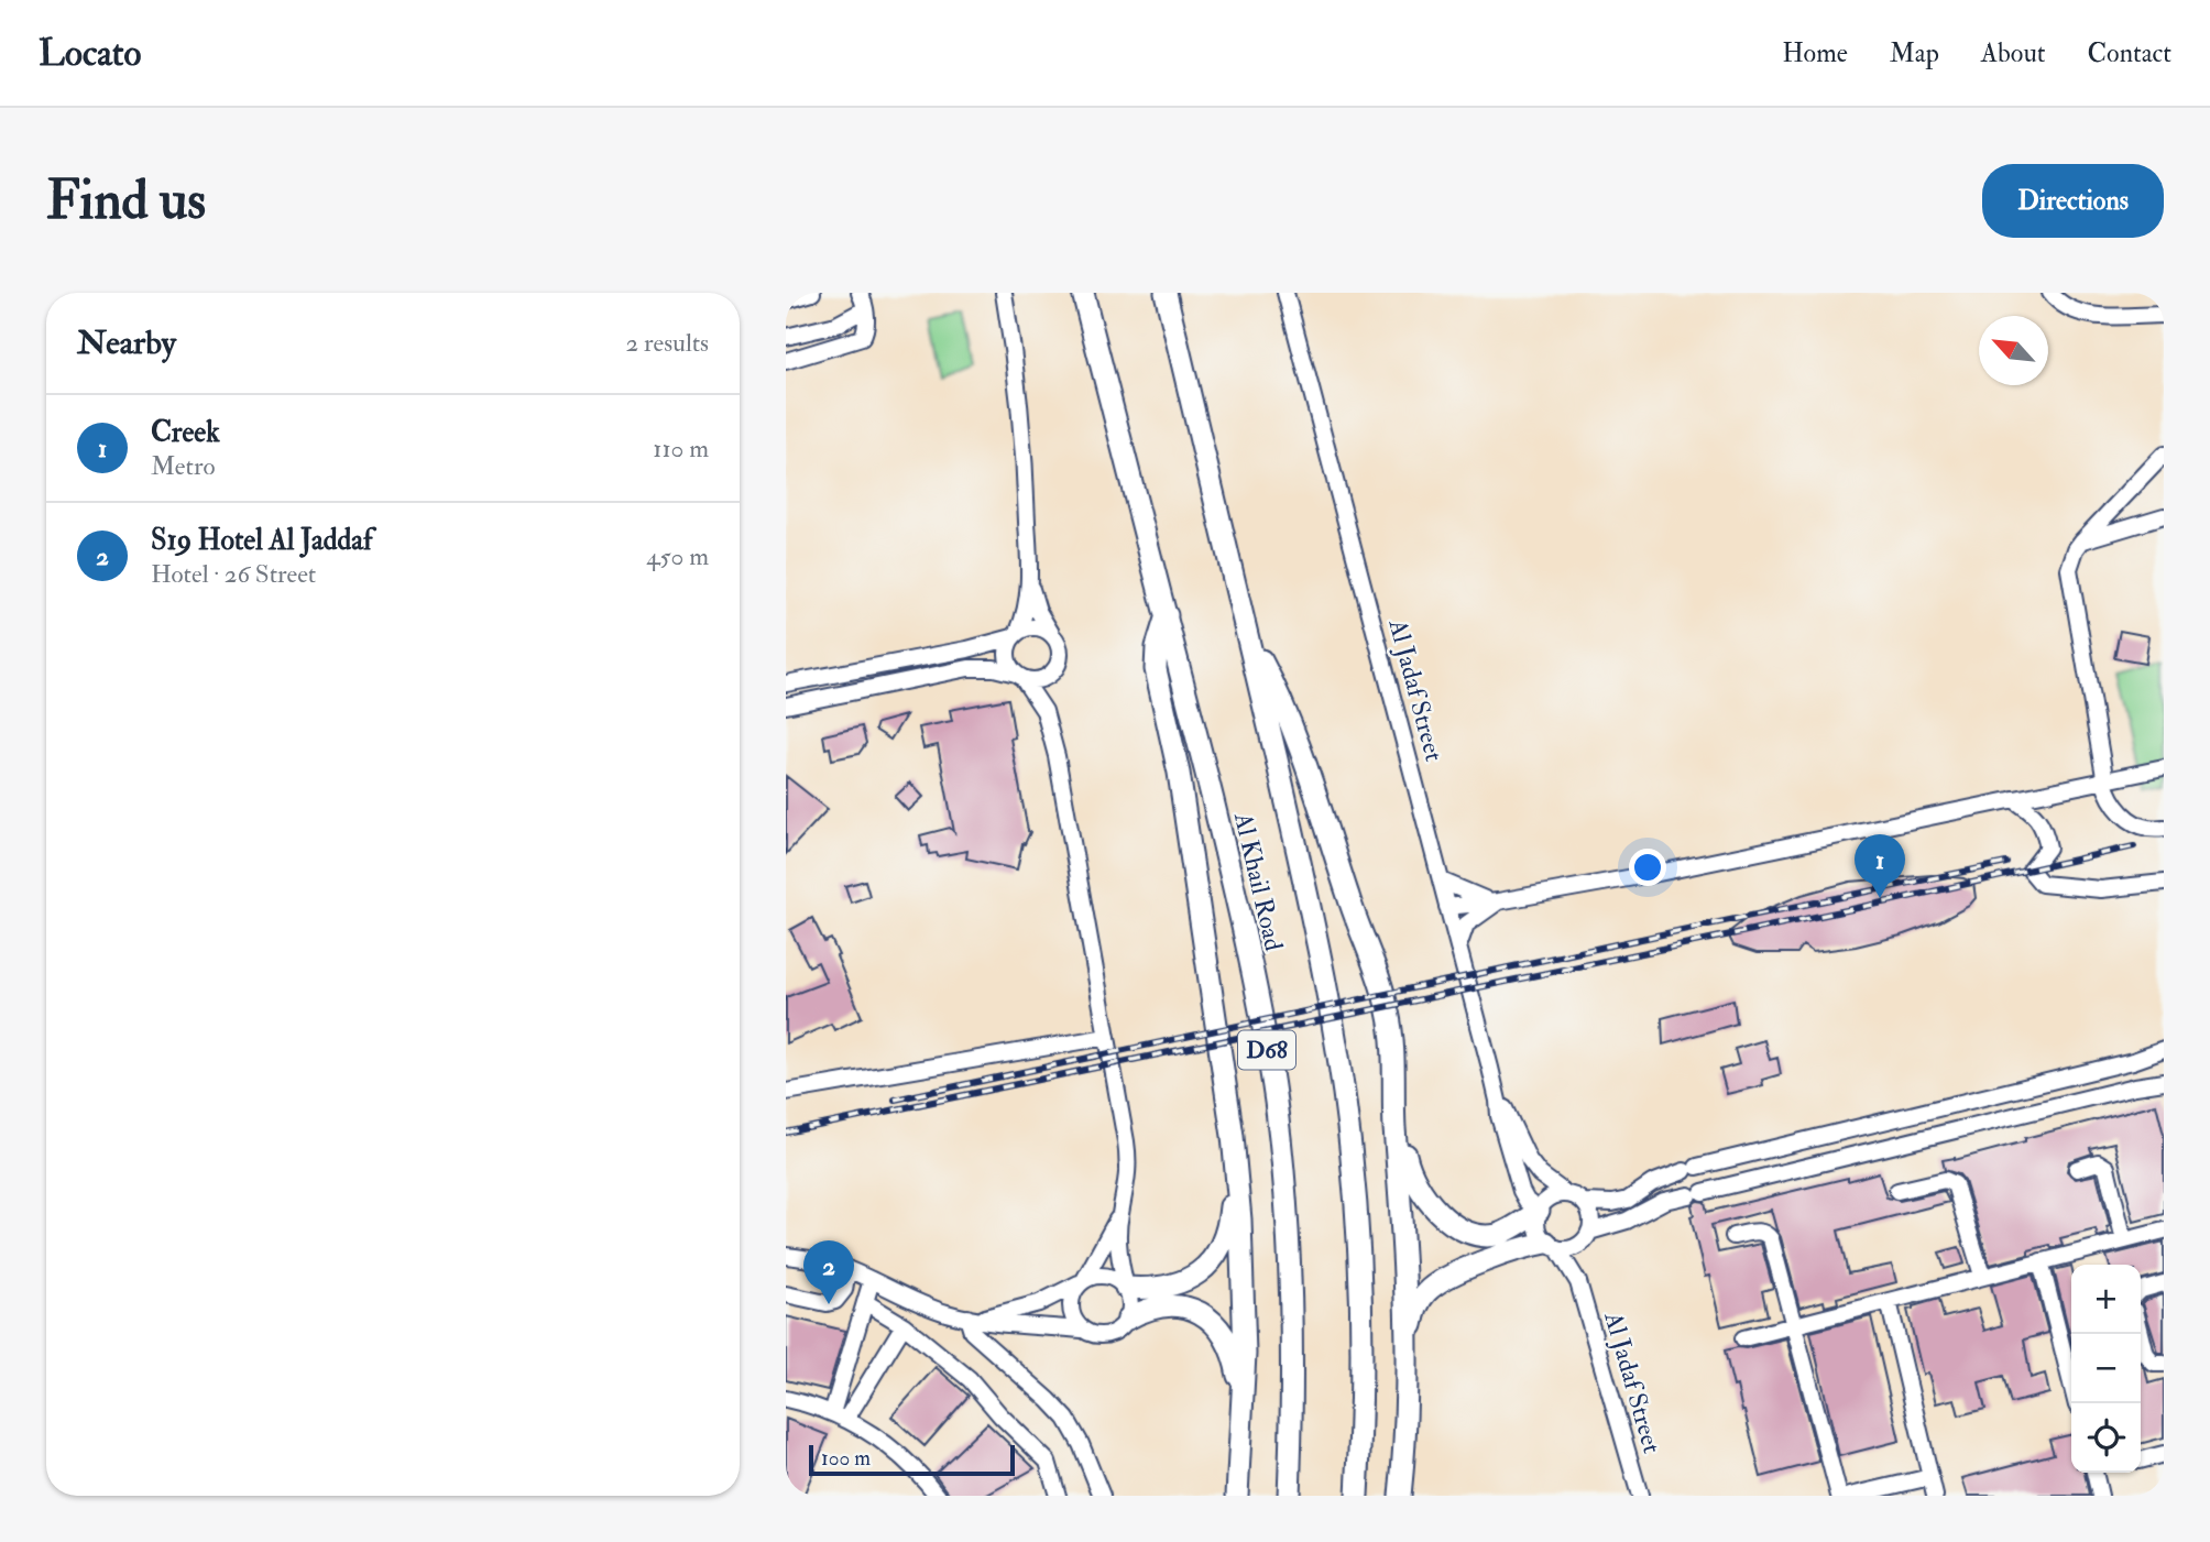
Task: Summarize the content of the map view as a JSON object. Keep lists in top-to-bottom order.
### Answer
{
  "streets": {
    "highway": ["Al Khail Road", "D68"],
    "street": ["Al Jadaf Street"]
  },
  "scale_bar": "100 m",
  "north": "top left",
  "page": {
    "header": "Locato",
    "nav": [
      "Home",
      "Map",
      "About",
      "Contact"
    ],
    "buttons": "Directions",
    "title": "Find us",
    "heading": ["Nearby", "2 results"],
    "list": [
      {
        "mark": "1",
        "name": "Creek",
        "note": "Metro",
        "value": "110 m"
      },
      {
        "mark": "2",
        "name": "S19 Hotel Al Jaddaf",
        "note": "Hotel · 26 Street",
        "value": "450 m"
      }
    ],
    "pins": ["1", "2"],
    "map_buttons": ["+", "−"],
    "scale": "100 m"
  }
}
